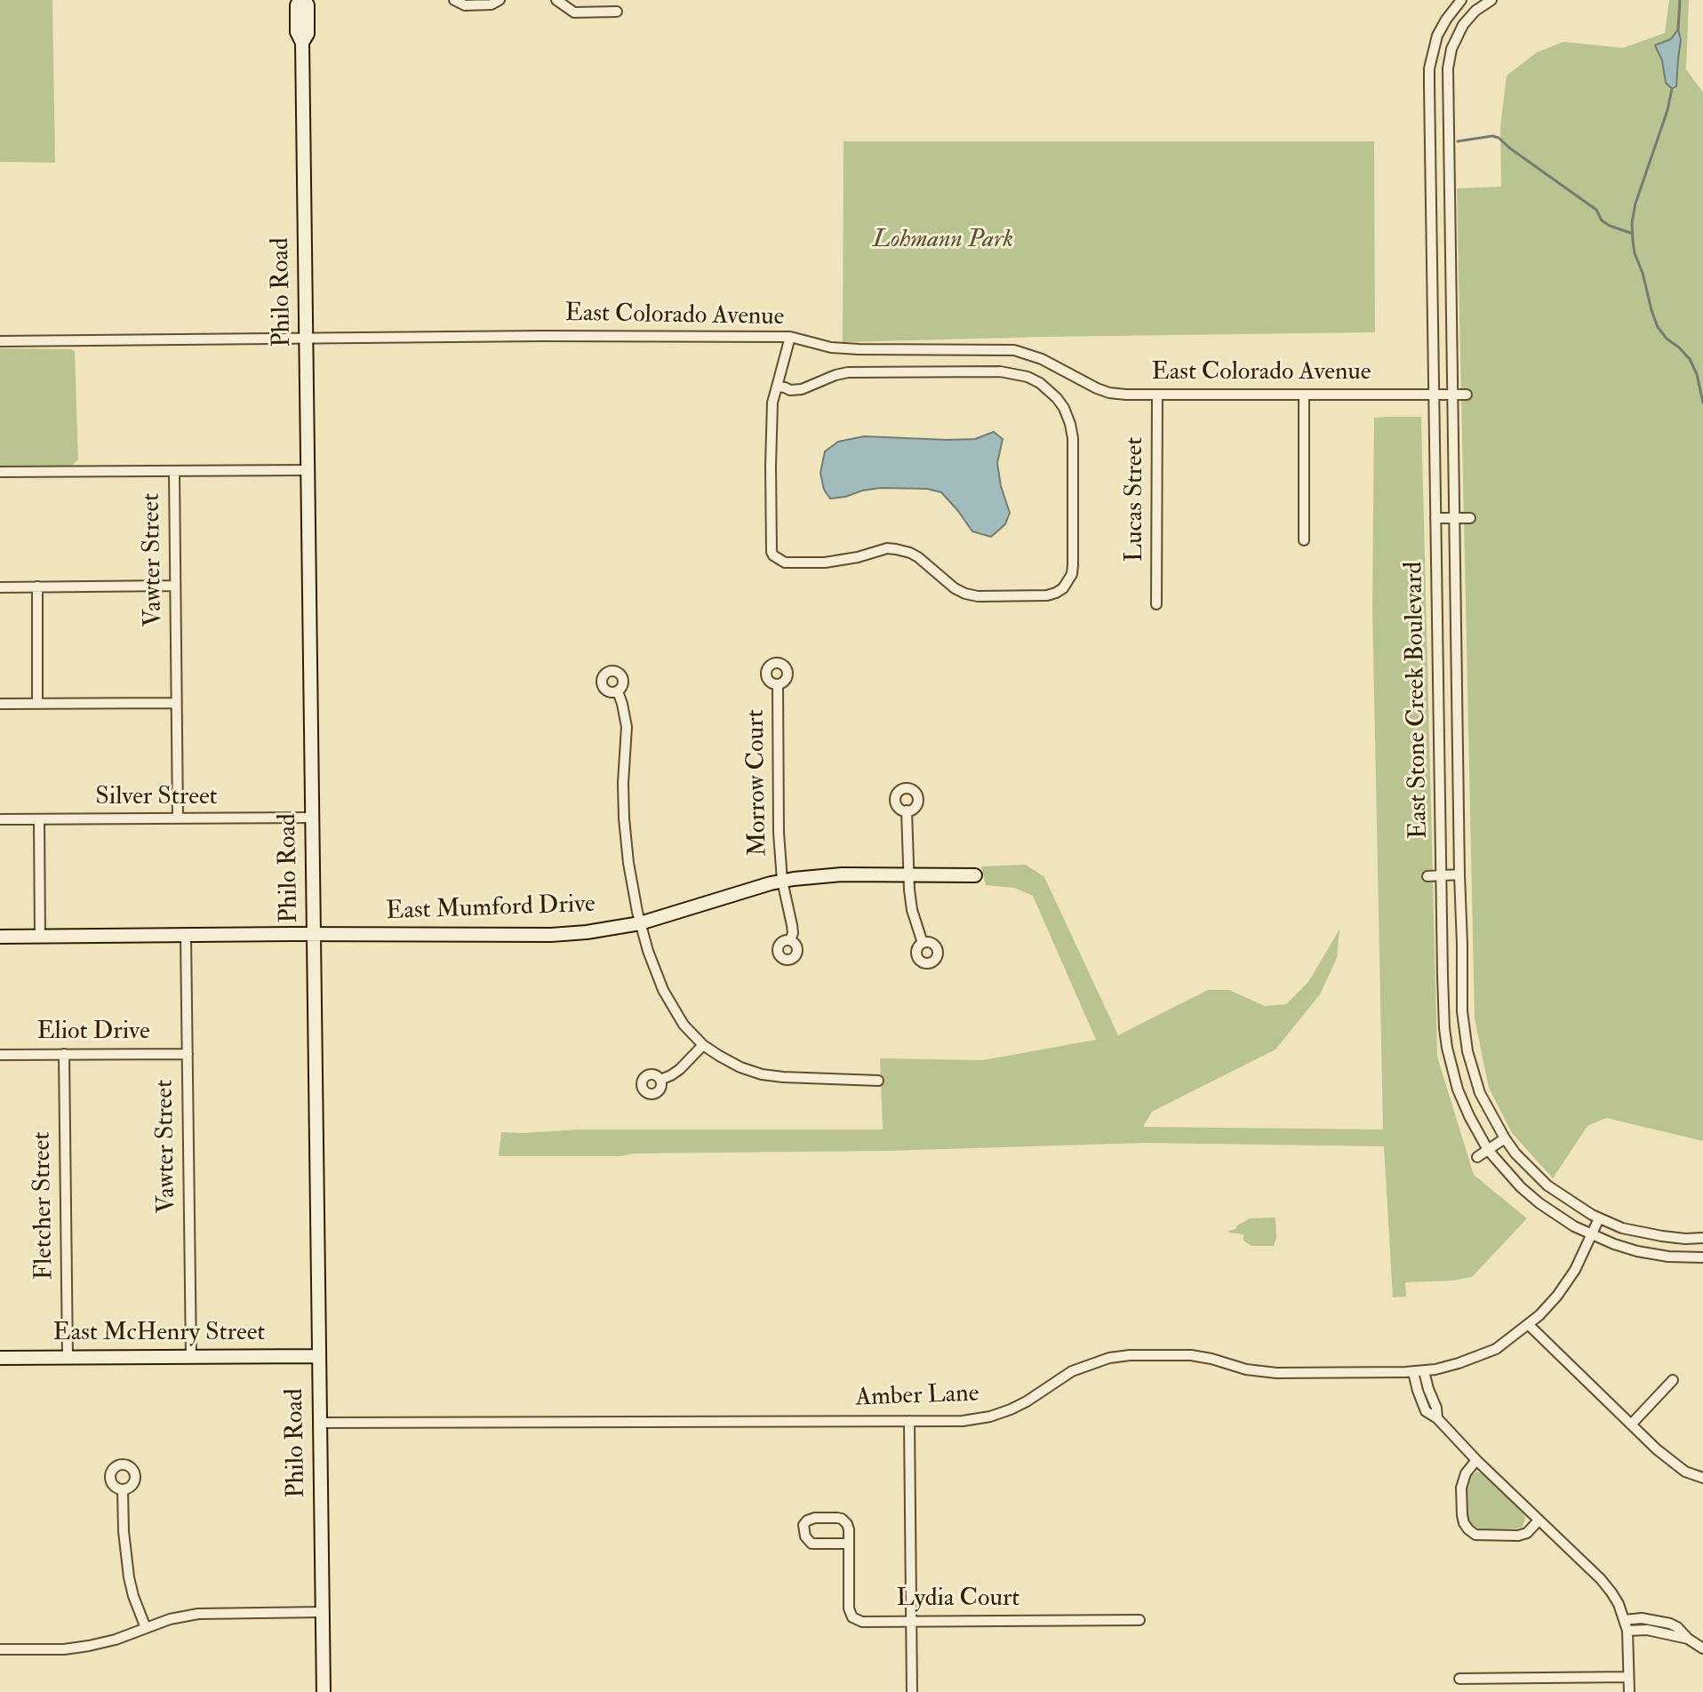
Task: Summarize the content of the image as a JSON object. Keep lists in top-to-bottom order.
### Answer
{
  "streets": {
    "main road": ["Philo Road", "East Mumford Drive", "East McHenry Street"],
    "street": [
      "East Colorado Avenue",
      "Lucas Street",
      "Vawter Street",
      "East Stone Creek Boulevard",
      "Morrow Court",
      "Silver Street",
      "Eliot Drive",
      "Fletcher Street",
      "Amber Lane",
      "Lydia Court"
    ]
  },
  "crossings": [
    ["Philo Road", "East Colorado Avenue"],
    ["Philo Road", "Silver Street"],
    ["Philo Road", "East Mumford Drive"],
    ["Philo Road", "East McHenry Street"],
    ["Philo Road", "Amber Lane"],
    ["East Colorado Avenue", "Lucas Street"],
    ["East Colorado Avenue", "East Stone Creek Boulevard"],
    ["Vawter Street", "Silver Street"],
    ["Vawter Street", "East Mumford Drive"],
    ["Vawter Street", "Eliot Drive"],
    ["Vawter Street", "East McHenry Street"],
    ["East Stone Creek Boulevard", "Amber Lane"],
    ["Morrow Court", "East Mumford Drive"],
    ["Eliot Drive", "Fletcher Street"],
    ["Fletcher Street", "East McHenry Street"]
  ],
  "parks": ["Lohmann Park"]
}
